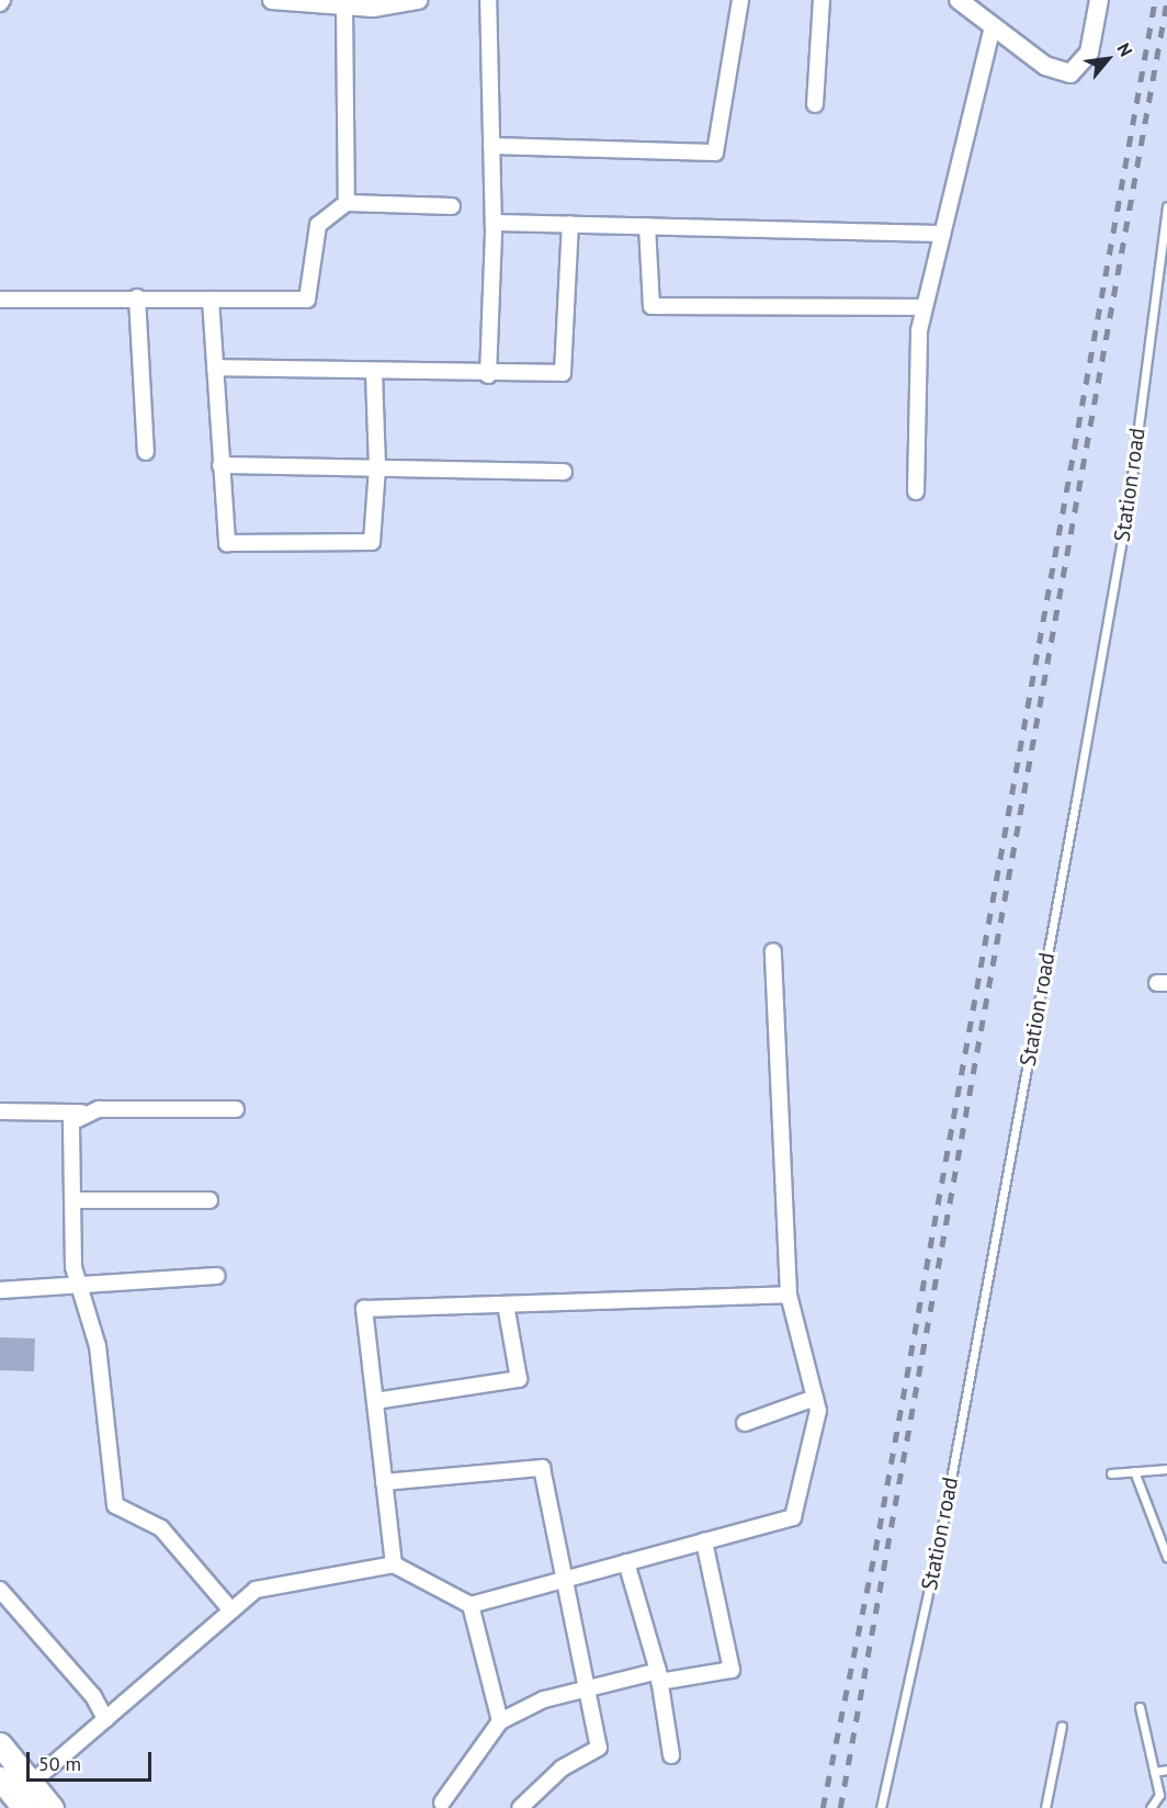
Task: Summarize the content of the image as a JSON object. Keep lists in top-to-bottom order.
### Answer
{
  "streets": {
    "lane": ["Station road"]
  },
  "scale_bar": "50 m",
  "north": "top right"
}
